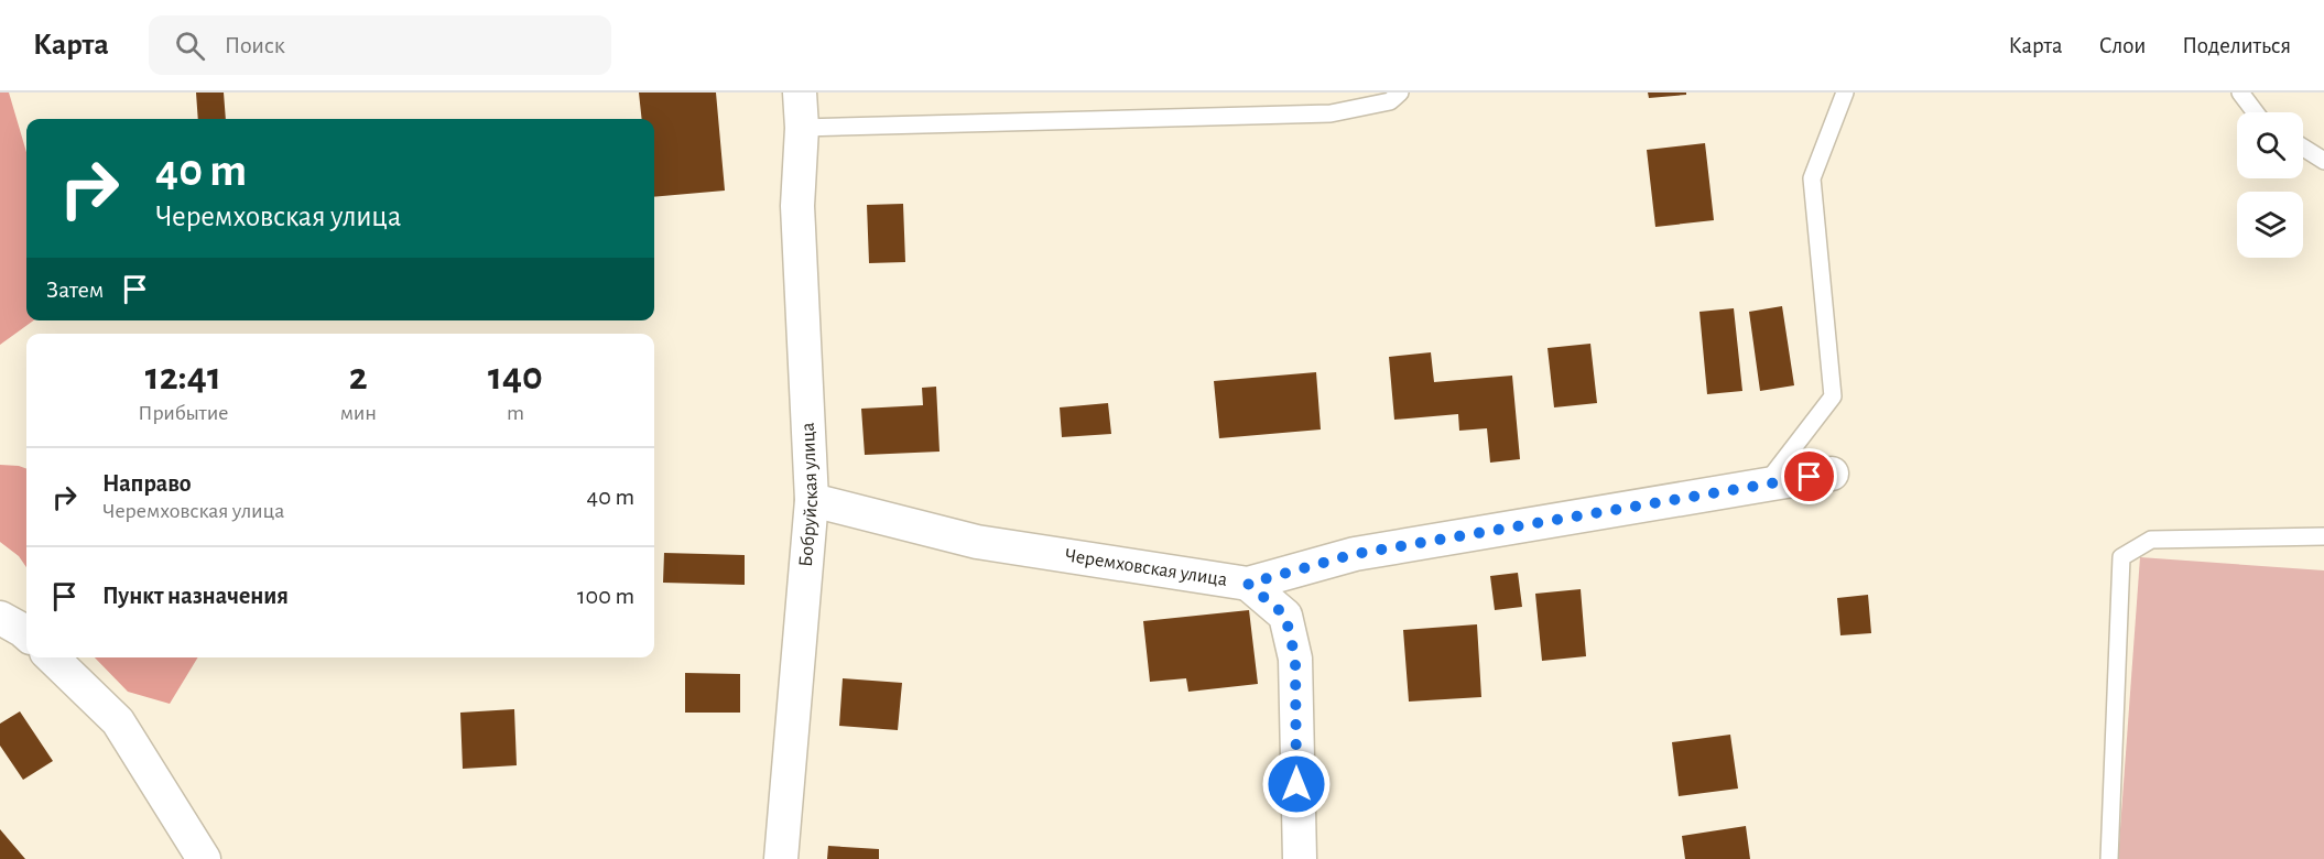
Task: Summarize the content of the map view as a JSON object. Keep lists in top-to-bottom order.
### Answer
{
  "streets": {
    "street": ["Бобруйская улица", "Черемховская улица"]
  },
  "crossings": [
    ["Бобруйская улица", "Черемховская улица"]
  ],
  "page": {
    "header": "Карта",
    "search": "Поиск",
    "nav": ["Карта", "Слои", "Поделиться"],
    "turn": ["40 m", "Черемховская улица"],
    "then": "Затем",
    "eta": [
      "12:41",
      "Прибытие",
      "2",
      "мин",
      "140",
      "m"
    ],
    "list": [
      {
        "name": "Направо",
        "note": "Черемховская улица",
        "value": "40 m"
      },
      {
        "name": "Пункт назначения",
        "value": "100 m"
      }
    ]
  }
}
